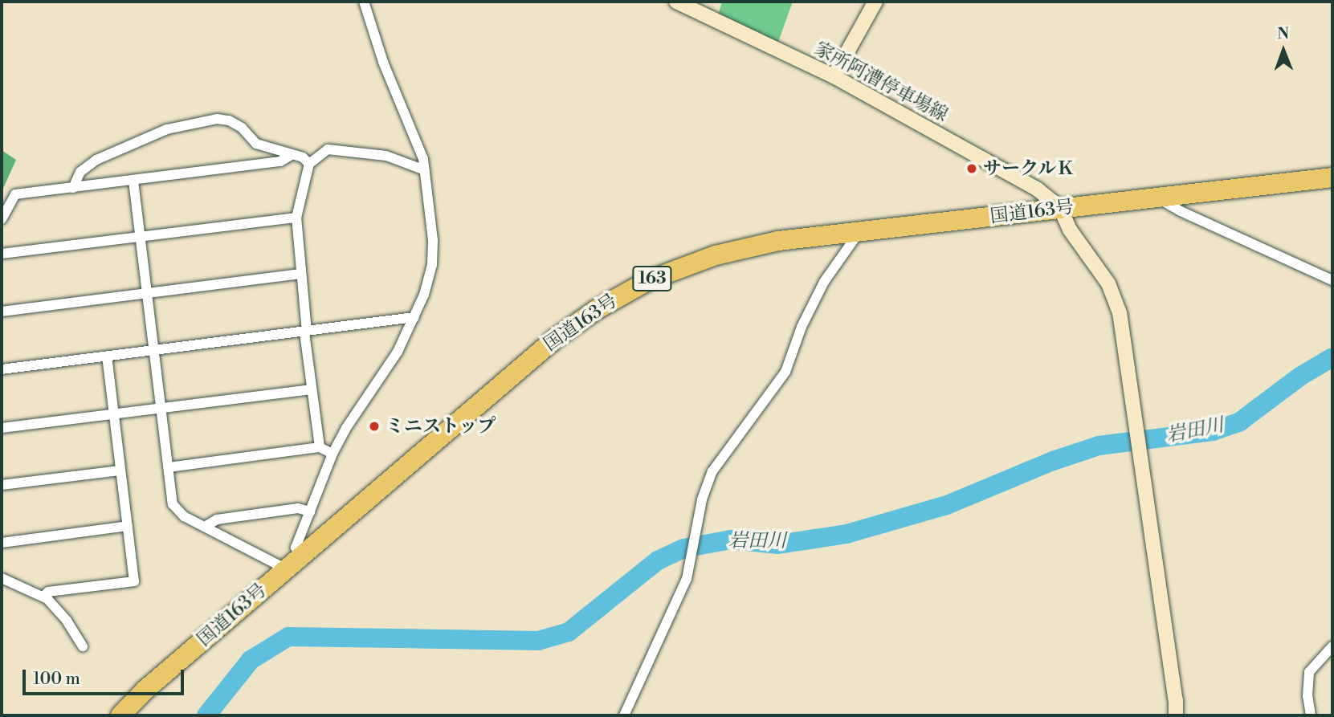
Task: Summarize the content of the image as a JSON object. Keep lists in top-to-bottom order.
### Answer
{
  "streets": {
    "highway": ["国道163号", "163"],
    "street": ["家所阿漕停車場線"]
  },
  "crossings": [
    ["家所阿漕停車場線", "国道163号"]
  ],
  "water": ["岩田川"],
  "places": ["サークルＫ", "ミニストップ"],
  "scale_bar": "100 m",
  "north": "top"
}
